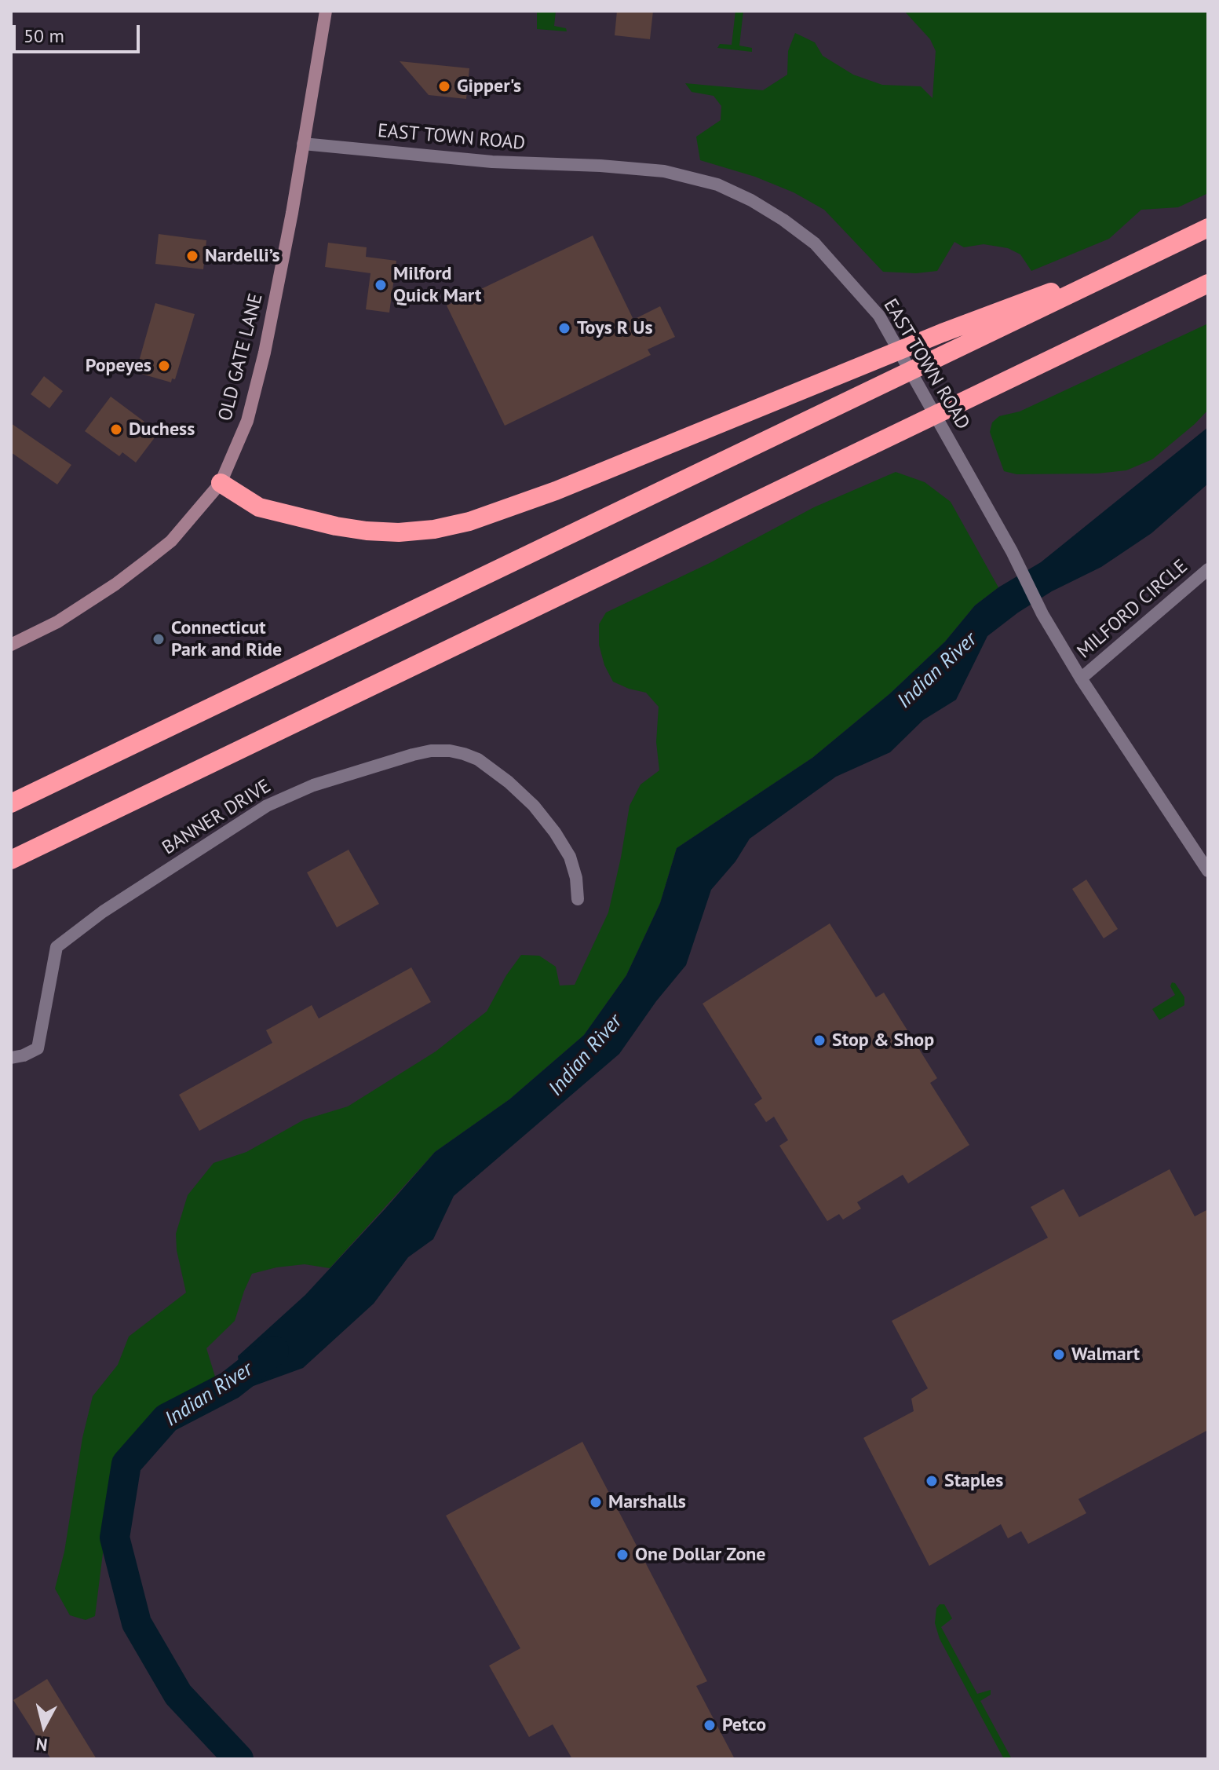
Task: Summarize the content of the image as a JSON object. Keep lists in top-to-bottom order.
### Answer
{
  "streets": {
    "main road": ["OLD GATE LANE"],
    "street": ["EAST TOWN ROAD", "MILFORD CIRCLE", "BANNER DRIVE"]
  },
  "crossings": [
    ["EAST TOWN ROAD", "OLD GATE LANE"],
    ["EAST TOWN ROAD", "MILFORD CIRCLE"]
  ],
  "water": ["Indian River"],
  "places": [
    "Gipper's",
    "Nardelli’s",
    "Milford Quick Mart",
    "Toys R Us",
    "Popeyes",
    "Duchess",
    "Connecticut Park and Ride",
    "Stop & Shop",
    "Walmart",
    "Staples",
    "Marshalls",
    "One Dollar Zone",
    "Petco"
  ],
  "scale_bar": "50 m",
  "north": "bottom"
}
